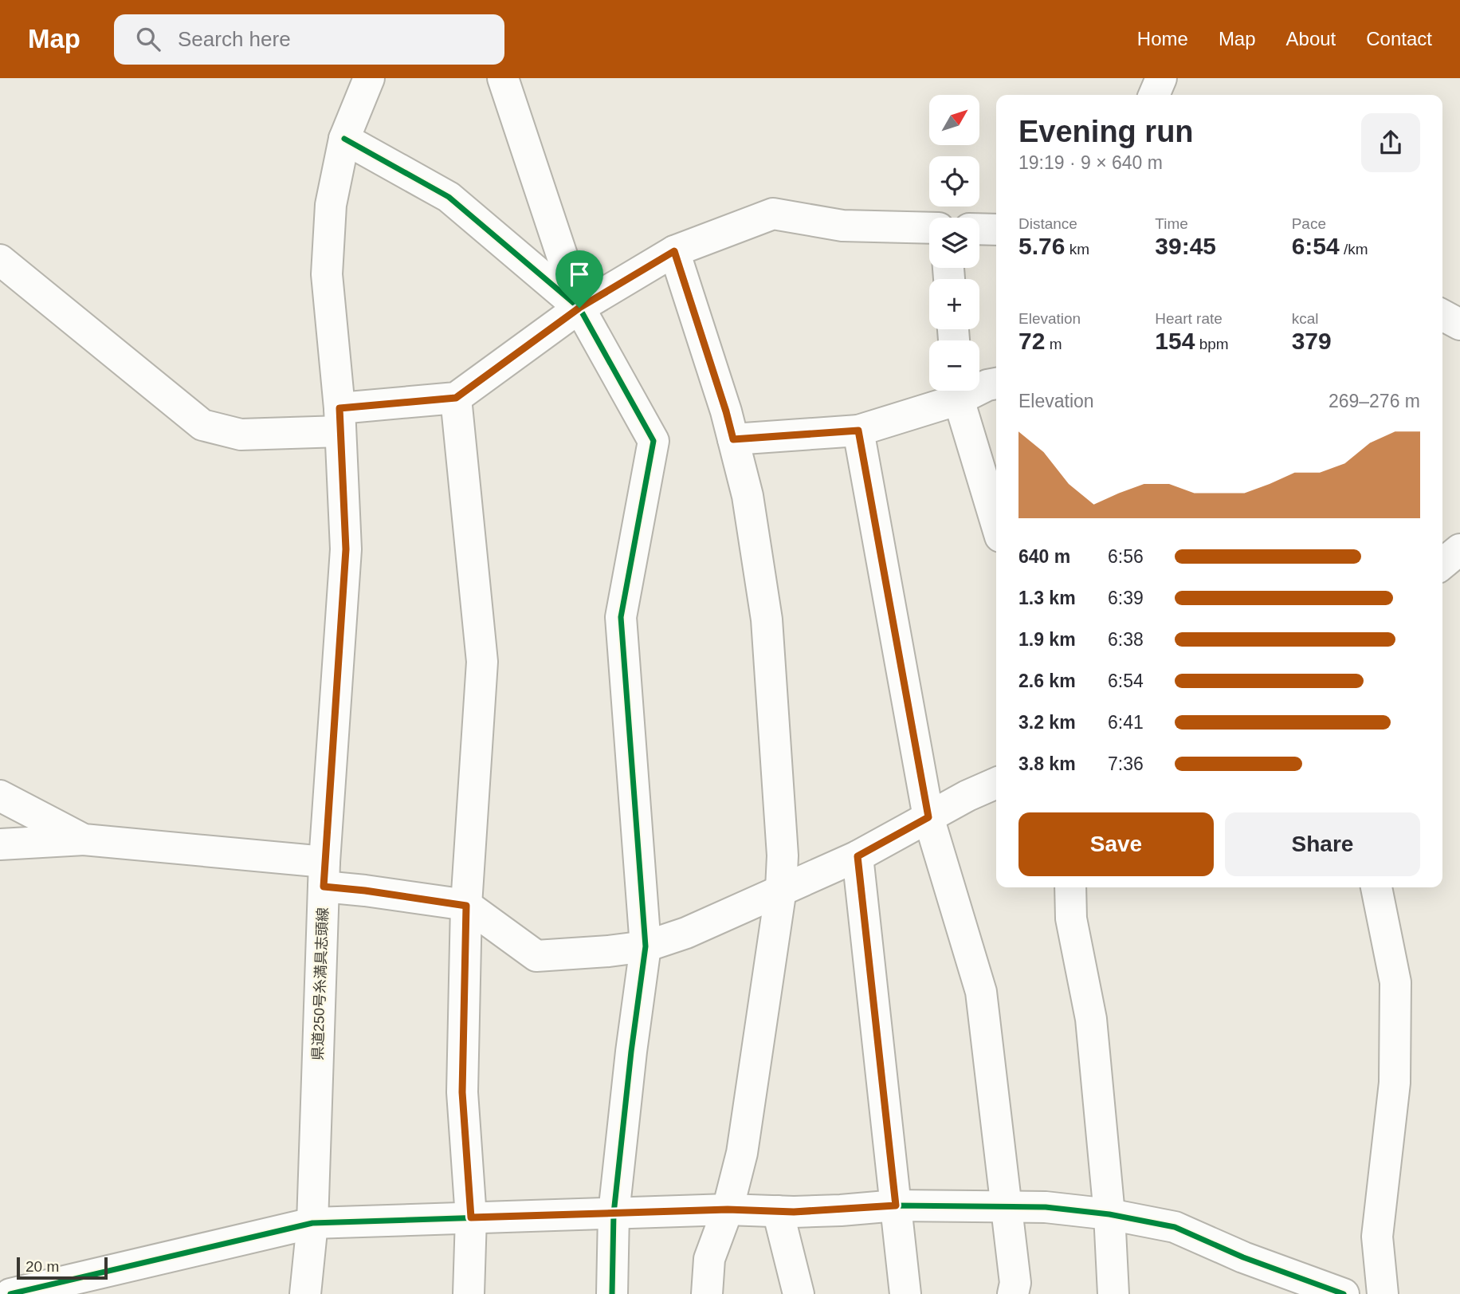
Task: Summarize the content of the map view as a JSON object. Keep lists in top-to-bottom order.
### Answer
{
  "streets": {
    "street": ["県道250号糸満具志頭線"]
  },
  "scale_bar": "20 m",
  "north": "top right",
  "page": {
    "header": "Map",
    "search": "Search here",
    "nav": [
      "Home",
      "Map",
      "About",
      "Contact"
    ],
    "map_buttons": ["+", "−"],
    "heading": ["Evening run", "19:19 · 9 × 640 m"],
    "stats": [
      ["Distance", "5.76 km"],
      ["Time", "39:45"],
      ["Pace", "6:54 /km"],
      ["Elevation", "72 m"],
      ["Heart rate", "154 bpm"],
      ["kcal", "379"]
    ],
    "chart": ["Elevation", "269–276 m"],
    "list": [
      {
        "name": "640 m",
        "note": "6:56"
      },
      {
        "name": "1.3 km",
        "note": "6:39"
      },
      {
        "name": "1.9 km",
        "note": "6:38"
      },
      {
        "name": "2.6 km",
        "note": "6:54"
      },
      {
        "name": "3.2 km",
        "note": "6:41"
      },
      {
        "name": "3.8 km",
        "note": "7:36"
      }
    ],
    "buttons": ["Save", "Share"],
    "scale": "20 m"
  }
}
